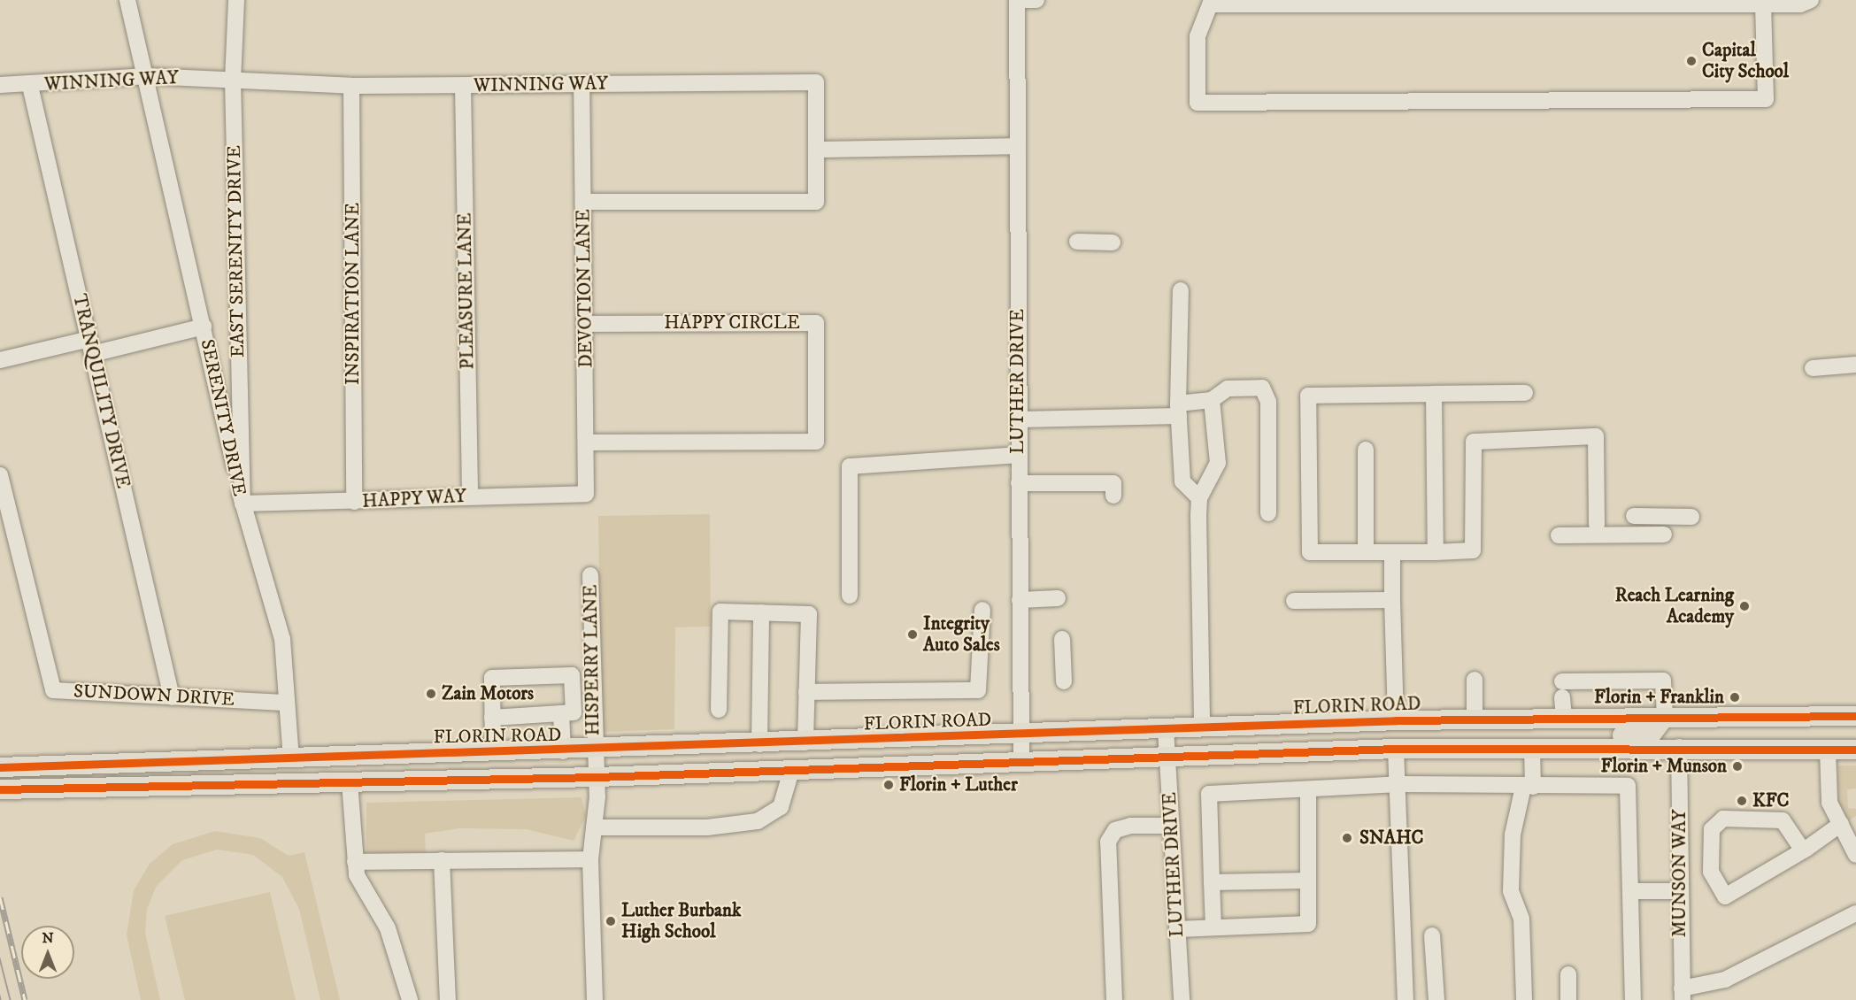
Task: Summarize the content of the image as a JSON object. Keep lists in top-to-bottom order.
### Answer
{
  "streets": {
    "main road": ["FLORIN ROAD"],
    "street": [
      "WINNING WAY",
      "EAST SERENITY DRIVE",
      "DEVOTION LANE",
      "PLEASURE LANE",
      "INSPIRATION LANE",
      "HAPPY CIRCLE",
      "LUTHER DRIVE",
      "TRANQUILITY DRIVE",
      "SERENITY DRIVE",
      "HAPPY WAY",
      "HISPERRY LANE",
      "SUNDOWN DRIVE",
      "MUNSON WAY"
    ]
  },
  "crossings": [
    ["WINNING WAY", "EAST SERENITY DRIVE"],
    ["WINNING WAY", "DEVOTION LANE"],
    ["WINNING WAY", "PLEASURE LANE"],
    ["WINNING WAY", "INSPIRATION LANE"],
    ["WINNING WAY", "TRANQUILITY DRIVE"],
    ["WINNING WAY", "SERENITY DRIVE"],
    ["EAST SERENITY DRIVE", "SERENITY DRIVE"],
    ["EAST SERENITY DRIVE", "HAPPY WAY"],
    ["DEVOTION LANE", "HAPPY CIRCLE"],
    ["DEVOTION LANE", "HAPPY WAY"],
    ["PLEASURE LANE", "HAPPY WAY"],
    ["INSPIRATION LANE", "HAPPY WAY"],
    ["LUTHER DRIVE", "FLORIN ROAD"],
    ["TRANQUILITY DRIVE", "SUNDOWN DRIVE"],
    ["SERENITY DRIVE", "HAPPY WAY"],
    ["SERENITY DRIVE", "SUNDOWN DRIVE"],
    ["SERENITY DRIVE", "FLORIN ROAD"],
    ["HISPERRY LANE", "FLORIN ROAD"]
  ],
  "places": [
    "Capital City School",
    "Reach Learning Academy",
    "Integrity Auto Sales",
    "Zain Motors",
    "Florin + Franklin",
    "Florin + Munson",
    "Florin + Luther",
    "KFC",
    "SNAHC",
    "Luther Burbank High School"
  ],
  "north": "top"
}
